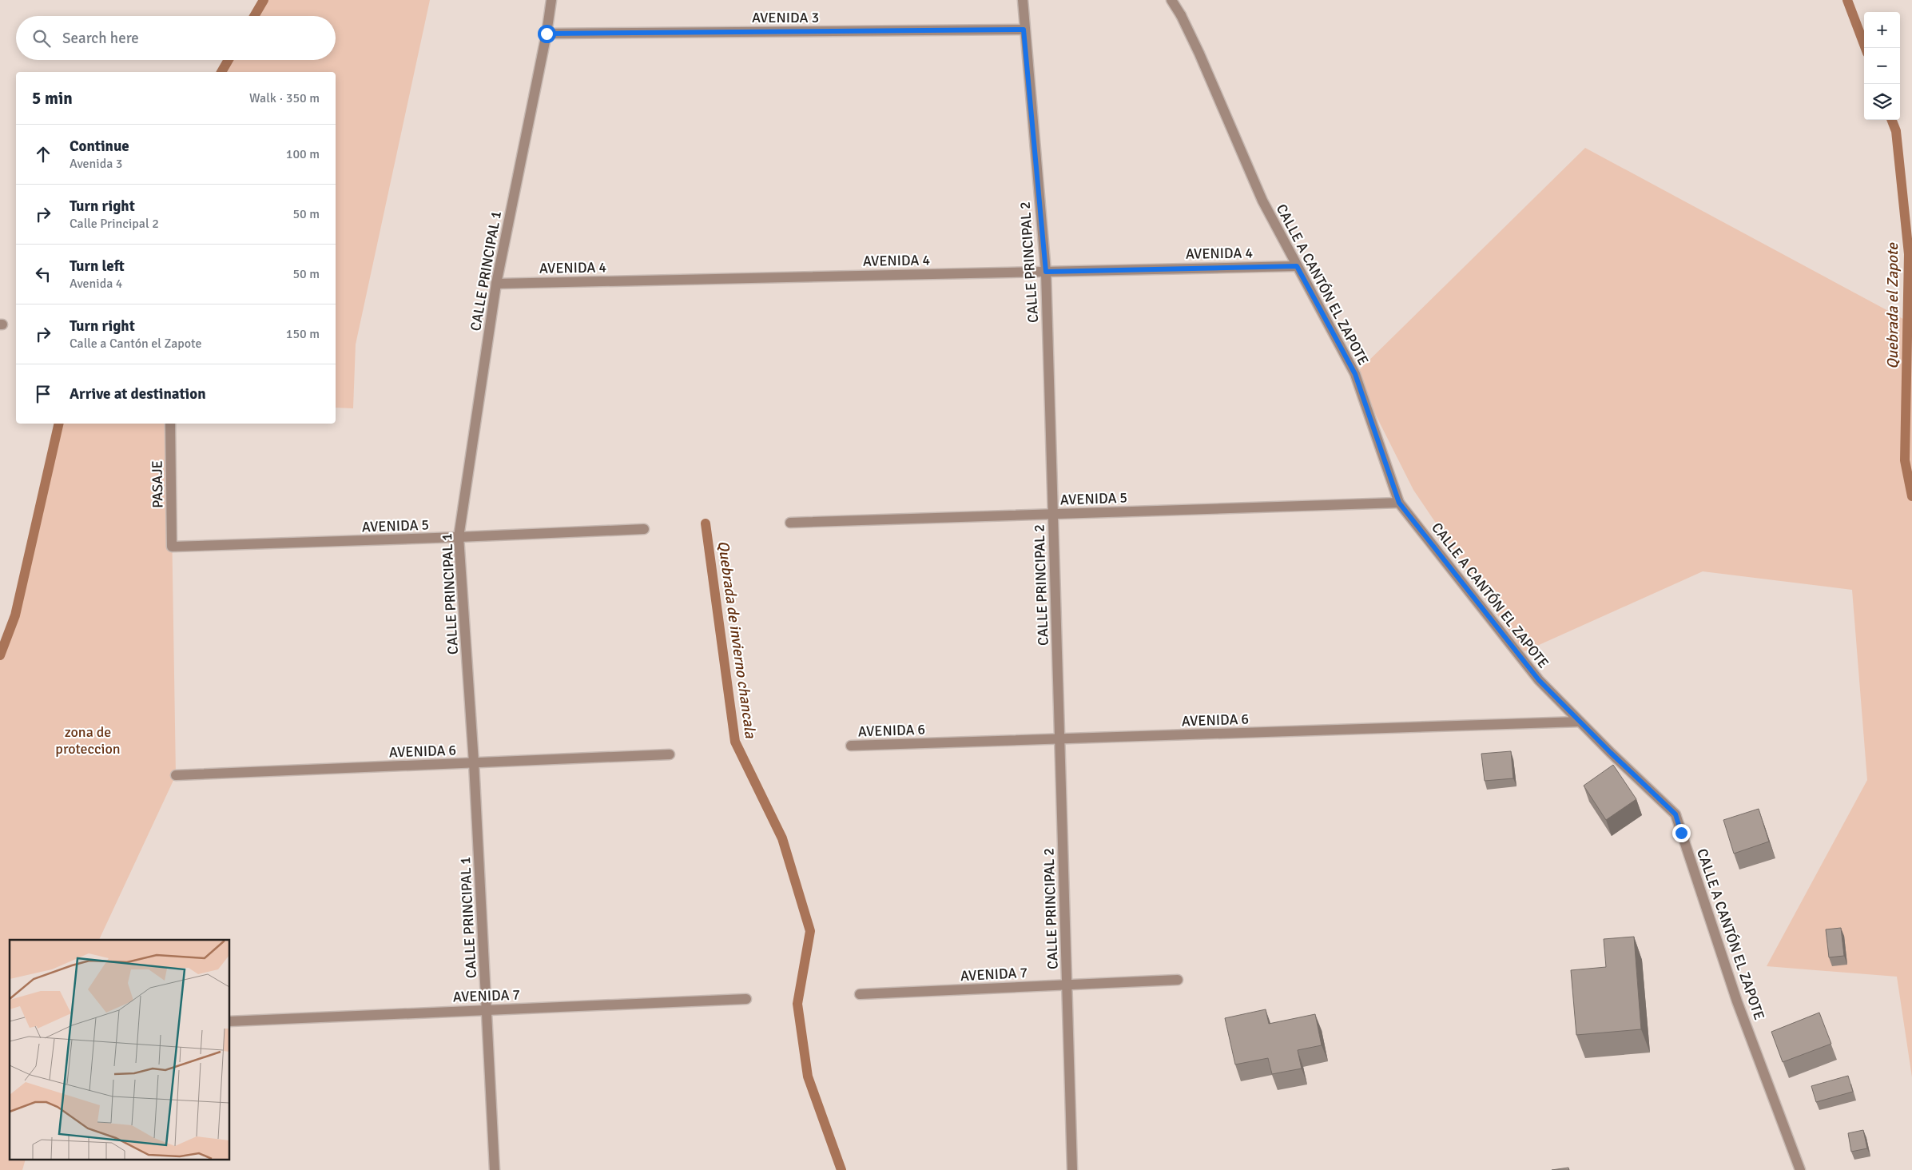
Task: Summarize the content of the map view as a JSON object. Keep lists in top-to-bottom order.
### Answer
{
  "streets": {
    "street": [
      "AVENIDA 3",
      "AVENIDA 4",
      "CALLE PRINCIPAL 2",
      "CALLE PRINCIPAL 1",
      "CALLE A CANTÓN EL ZAPOTE",
      "PASAJE",
      "AVENIDA 5",
      "AVENIDA 6",
      "AVENIDA 7"
    ]
  },
  "crossings": [
    ["AVENIDA 3", "CALLE PRINCIPAL 2"],
    ["AVENIDA 3", "CALLE PRINCIPAL 1"],
    ["AVENIDA 4", "CALLE PRINCIPAL 2"],
    ["AVENIDA 4", "CALLE PRINCIPAL 1"],
    ["AVENIDA 4", "CALLE A CANTÓN EL ZAPOTE"],
    ["CALLE PRINCIPAL 2", "AVENIDA 5"],
    ["CALLE PRINCIPAL 2", "AVENIDA 6"],
    ["CALLE PRINCIPAL 2", "AVENIDA 7"],
    ["CALLE PRINCIPAL 1", "AVENIDA 5"],
    ["CALLE PRINCIPAL 1", "AVENIDA 6"],
    ["CALLE PRINCIPAL 1", "AVENIDA 7"],
    ["CALLE A CANTÓN EL ZAPOTE", "AVENIDA 5"],
    ["CALLE A CANTÓN EL ZAPOTE", "AVENIDA 6"],
    ["PASAJE", "AVENIDA 5"]
  ],
  "water": ["Quebrada el Zapote", "Quebrada de invierno chancala"],
  "parks": ["zona de proteccion"],
  "page": {
    "map_buttons": ["+", "−"],
    "search": "Search here",
    "heading": ["5 min", "Walk · 350 m"],
    "list": [
      ["Continue", "Avenida 3", "100 m"],
      ["Turn right", "Calle Principal 2", "50 m"],
      ["Turn left", "Avenida 4", "50 m"],
      ["Turn right", "Calle a Cantón el Zapote", "150 m"],
      "Arrive at destination"
    ]
  }
}
